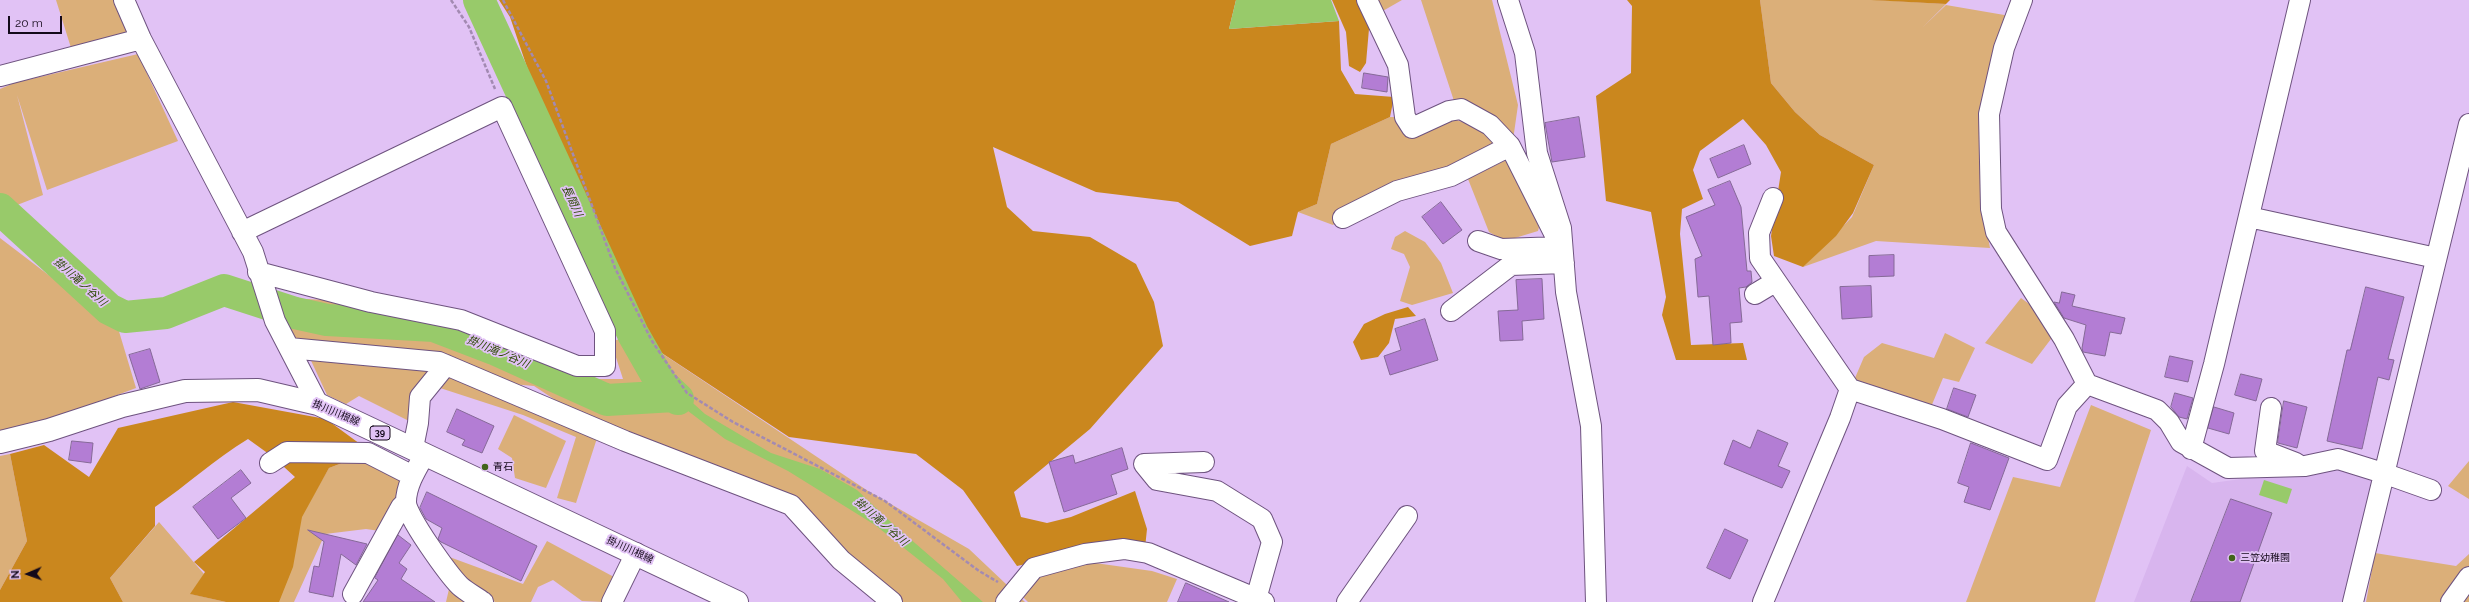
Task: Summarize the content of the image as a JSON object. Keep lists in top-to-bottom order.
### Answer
{
  "streets": {
    "main road": ["掛川川根線", "39"]
  },
  "water": ["長間川", "掛川滝ノ谷川"],
  "places": ["青石", "三笠幼稚園"],
  "scale_bar": "20 m",
  "north": "left"
}
